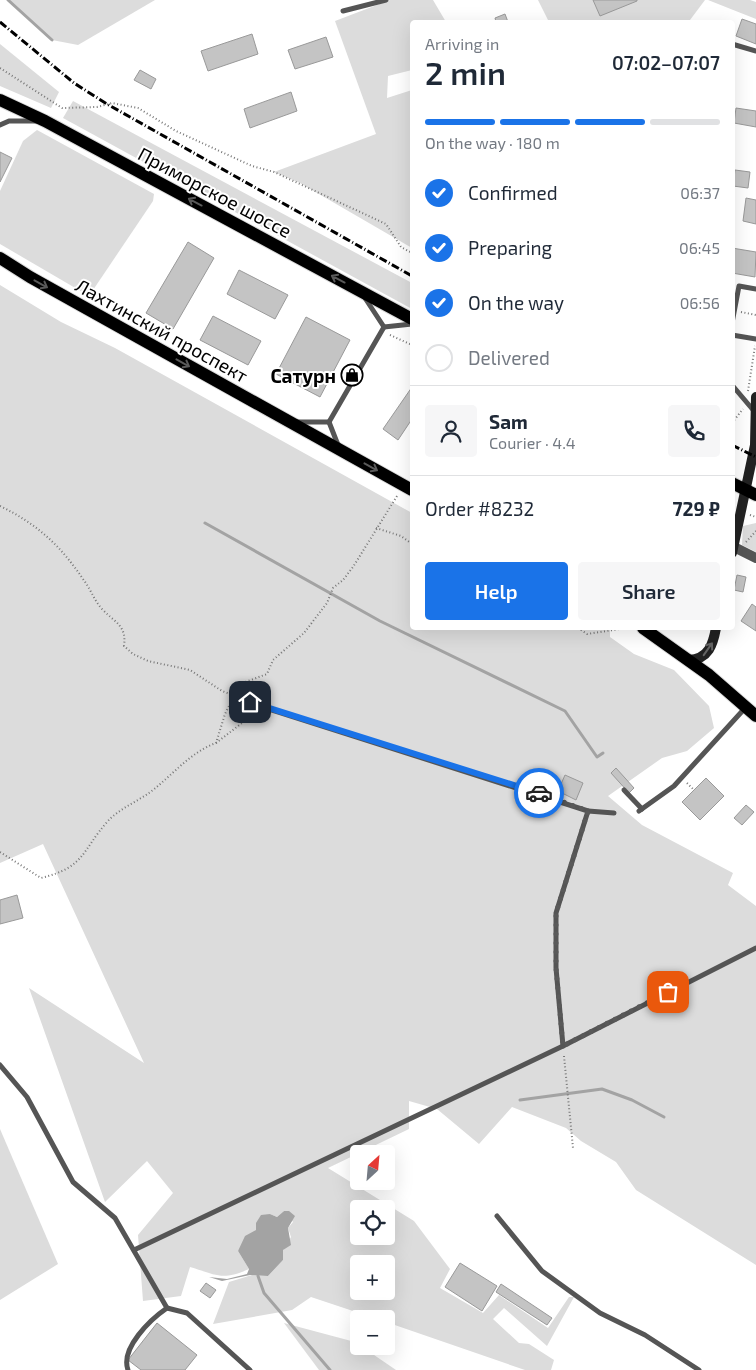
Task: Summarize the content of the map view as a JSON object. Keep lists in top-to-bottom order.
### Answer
{
  "streets": {
    "main road": ["Приморское шоссе", "Лахтинский проспект"]
  },
  "one_way": ["Приморское шоссе", "Лахтинский проспект"],
  "places": {
    "shop": ["Сатурн"]
  },
  "north": "top right",
  "page": {
    "heading": ["2 min", "Arriving in", "07:02–07:07"],
    "panel": [
      "Sam",
      "Courier · 4.4",
      "Order #8232",
      "729 ₽"
    ],
    "bar": "On the way · 180 m",
    "list": [
      ["Confirmed", "06:37"],
      ["Preparing", "06:45"],
      ["On the way", "06:56"],
      "Delivered"
    ],
    "buttons": ["Help", "Share"],
    "map_buttons": ["+", "−"]
  }
}
